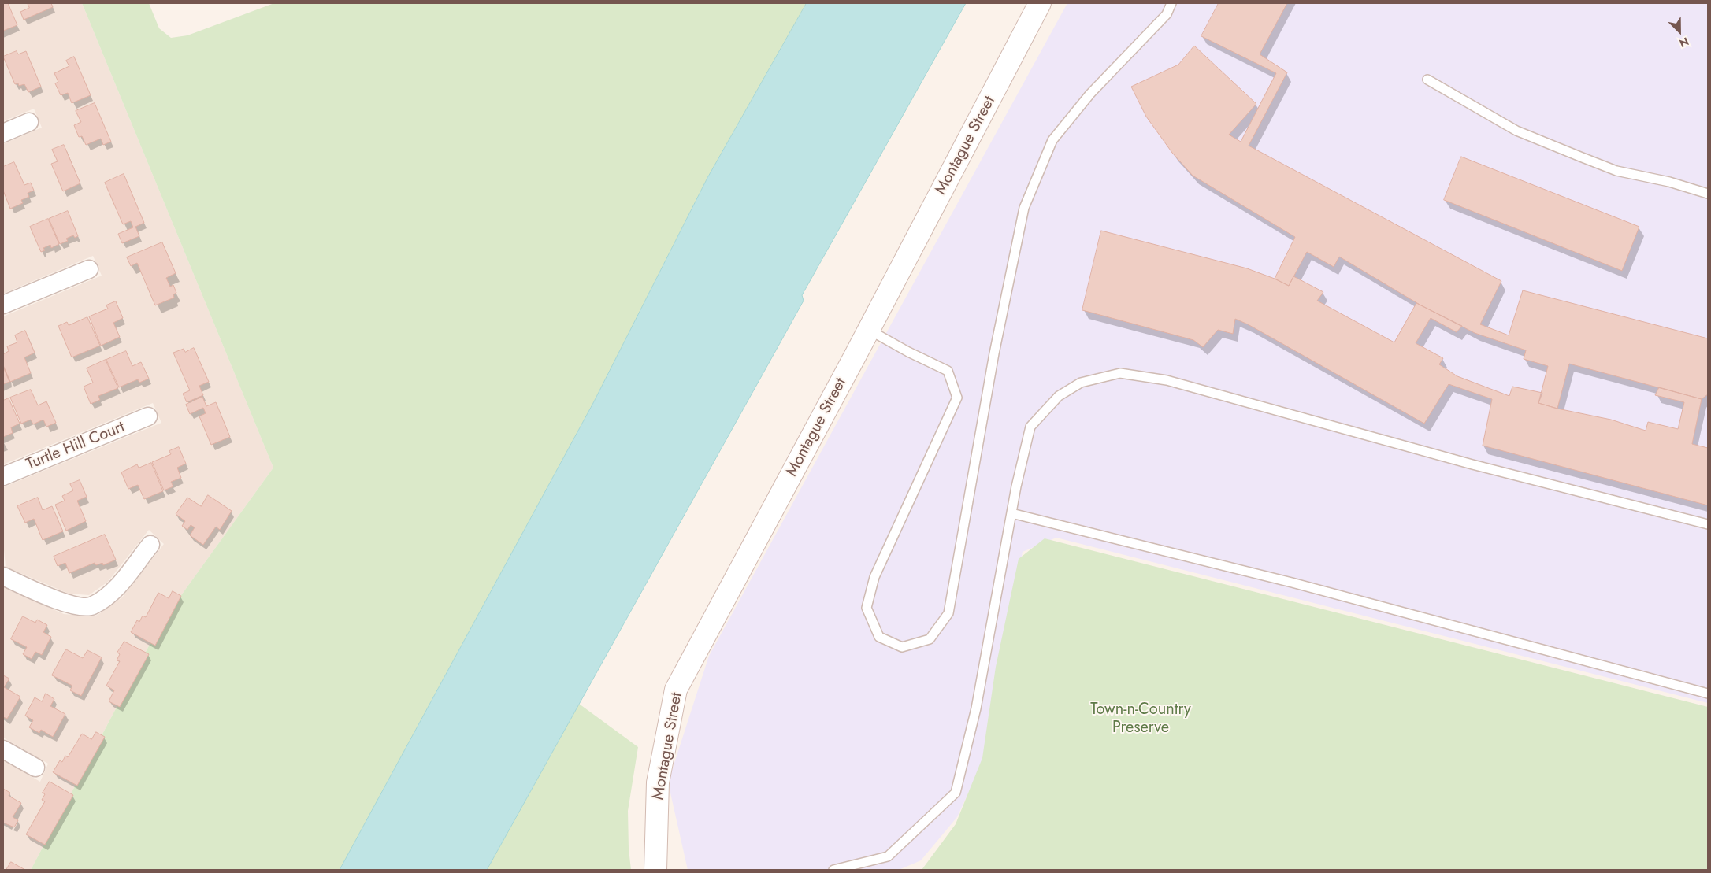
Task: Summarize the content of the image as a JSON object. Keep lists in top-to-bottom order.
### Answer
{
  "streets": {
    "street": ["Montague Street", "Turtle Hill Court"]
  },
  "parks": ["Town-n-Country Preserve"],
  "north": "bottom right"
}
